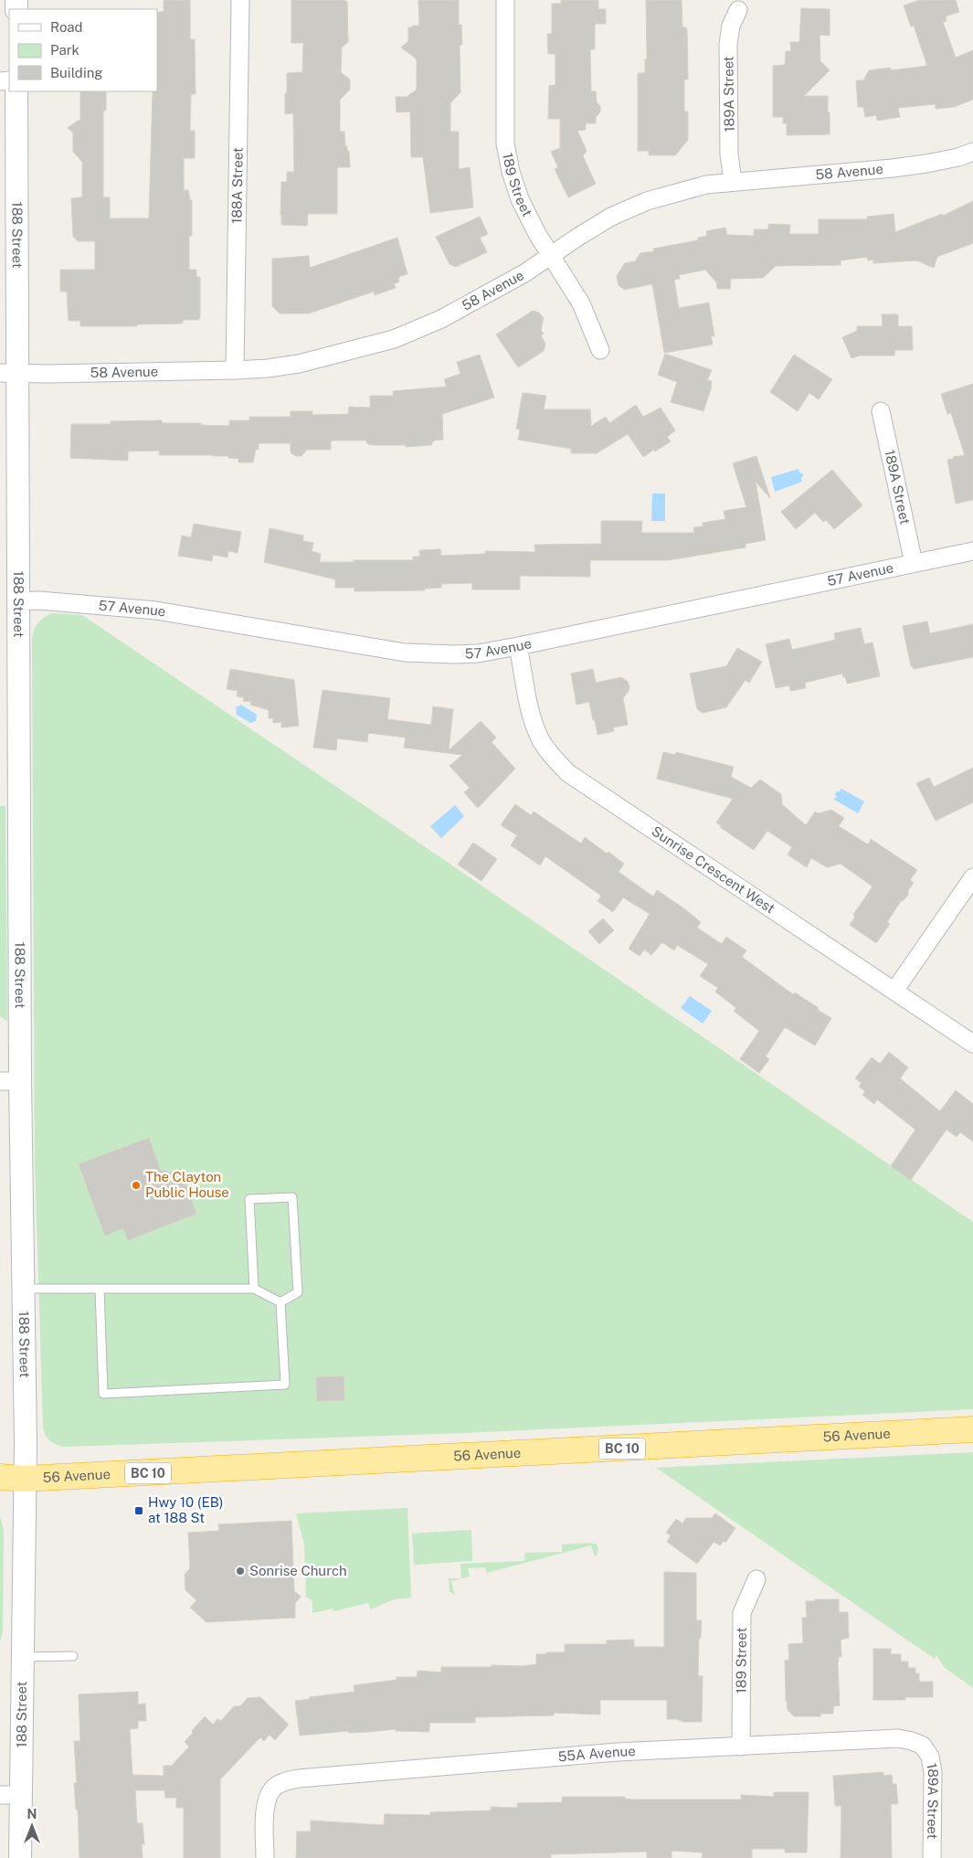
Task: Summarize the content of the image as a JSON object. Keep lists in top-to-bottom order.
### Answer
{
  "streets": {
    "highway": ["56 Avenue", "BC 10"],
    "street": [
      "189A Street",
      "58 Avenue",
      "189 Street",
      "188A Street",
      "188 Street",
      "57 Avenue",
      "Sunrise Crescent West",
      "55A Avenue"
    ]
  },
  "crossings": [
    ["189A Street", "58 Avenue"],
    ["189A Street", "57 Avenue"],
    ["189A Street", "55A Avenue"],
    ["58 Avenue", "189 Street"],
    ["58 Avenue", "188A Street"],
    ["58 Avenue", "188 Street"],
    ["189 Street", "55A Avenue"],
    ["188 Street", "57 Avenue"],
    ["188 Street", "56 Avenue"],
    ["57 Avenue", "Sunrise Crescent West"]
  ],
  "places": {
    "other": ["The Clayton Public House", "Sonrise Church"],
    "transit": ["Hwy 10 (EB) at 188 St"]
  },
  "legend": ["Road", "Park", "Building"],
  "north": "top"
}
